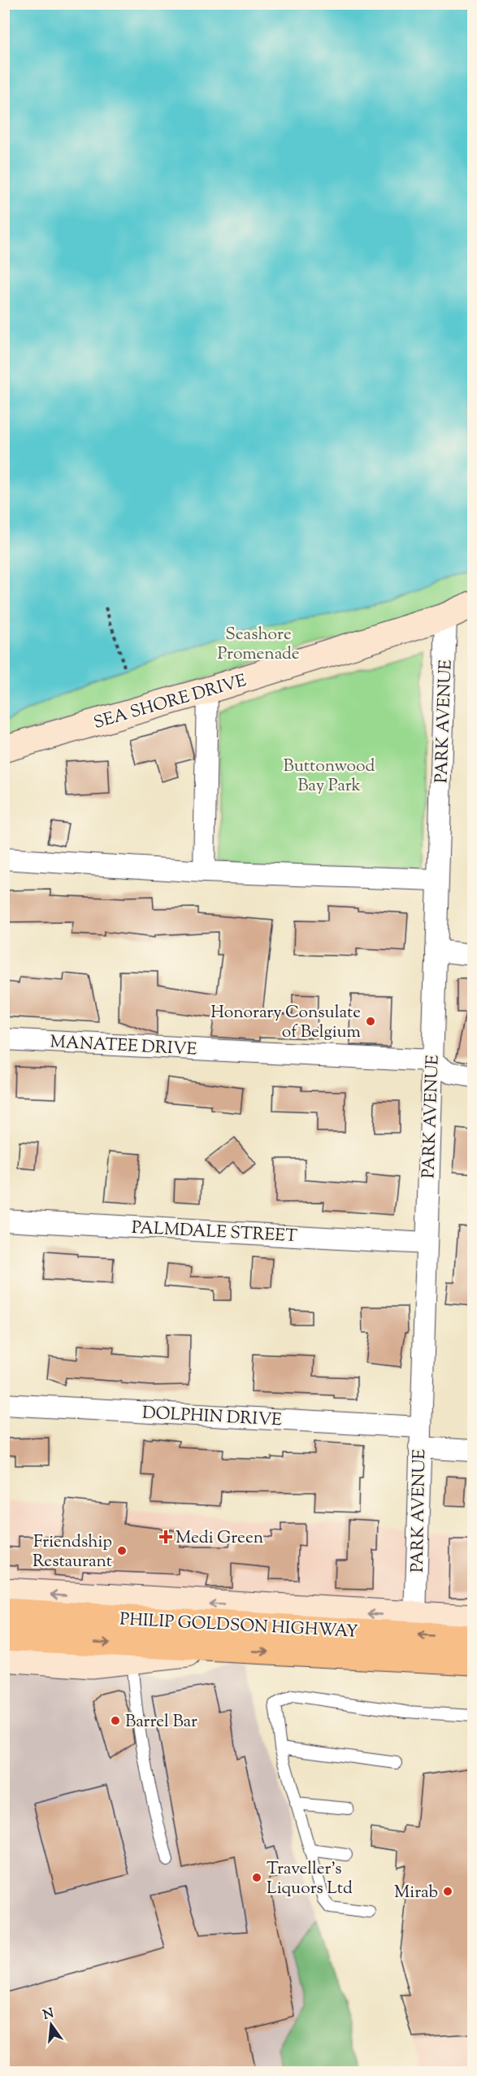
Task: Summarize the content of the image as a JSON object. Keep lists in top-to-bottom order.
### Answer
{
  "streets": {
    "main road": ["PHILIP GOLDSON HIGHWAY"],
    "street": [
      "SEA SHORE DRIVE",
      "PARK AVENUE",
      "MANATEE DRIVE",
      "PALMDALE STREET",
      "DOLPHIN DRIVE"
    ]
  },
  "crossings": [
    ["SEA SHORE DRIVE", "PARK AVENUE"],
    ["PARK AVENUE", "MANATEE DRIVE"],
    ["PARK AVENUE", "PALMDALE STREET"],
    ["PARK AVENUE", "DOLPHIN DRIVE"]
  ],
  "parks": ["Seashore Promenade", "Buttonwood Bay Park"],
  "places": {
    "other": [
      "Honorary Consulate of Belgium",
      "Friendship Restaurant",
      "Barrel Bar",
      "Traveller's Liquors Ltd",
      "Mirab"
    ],
    "health": ["Medi Green"]
  },
  "north": "top"
}
